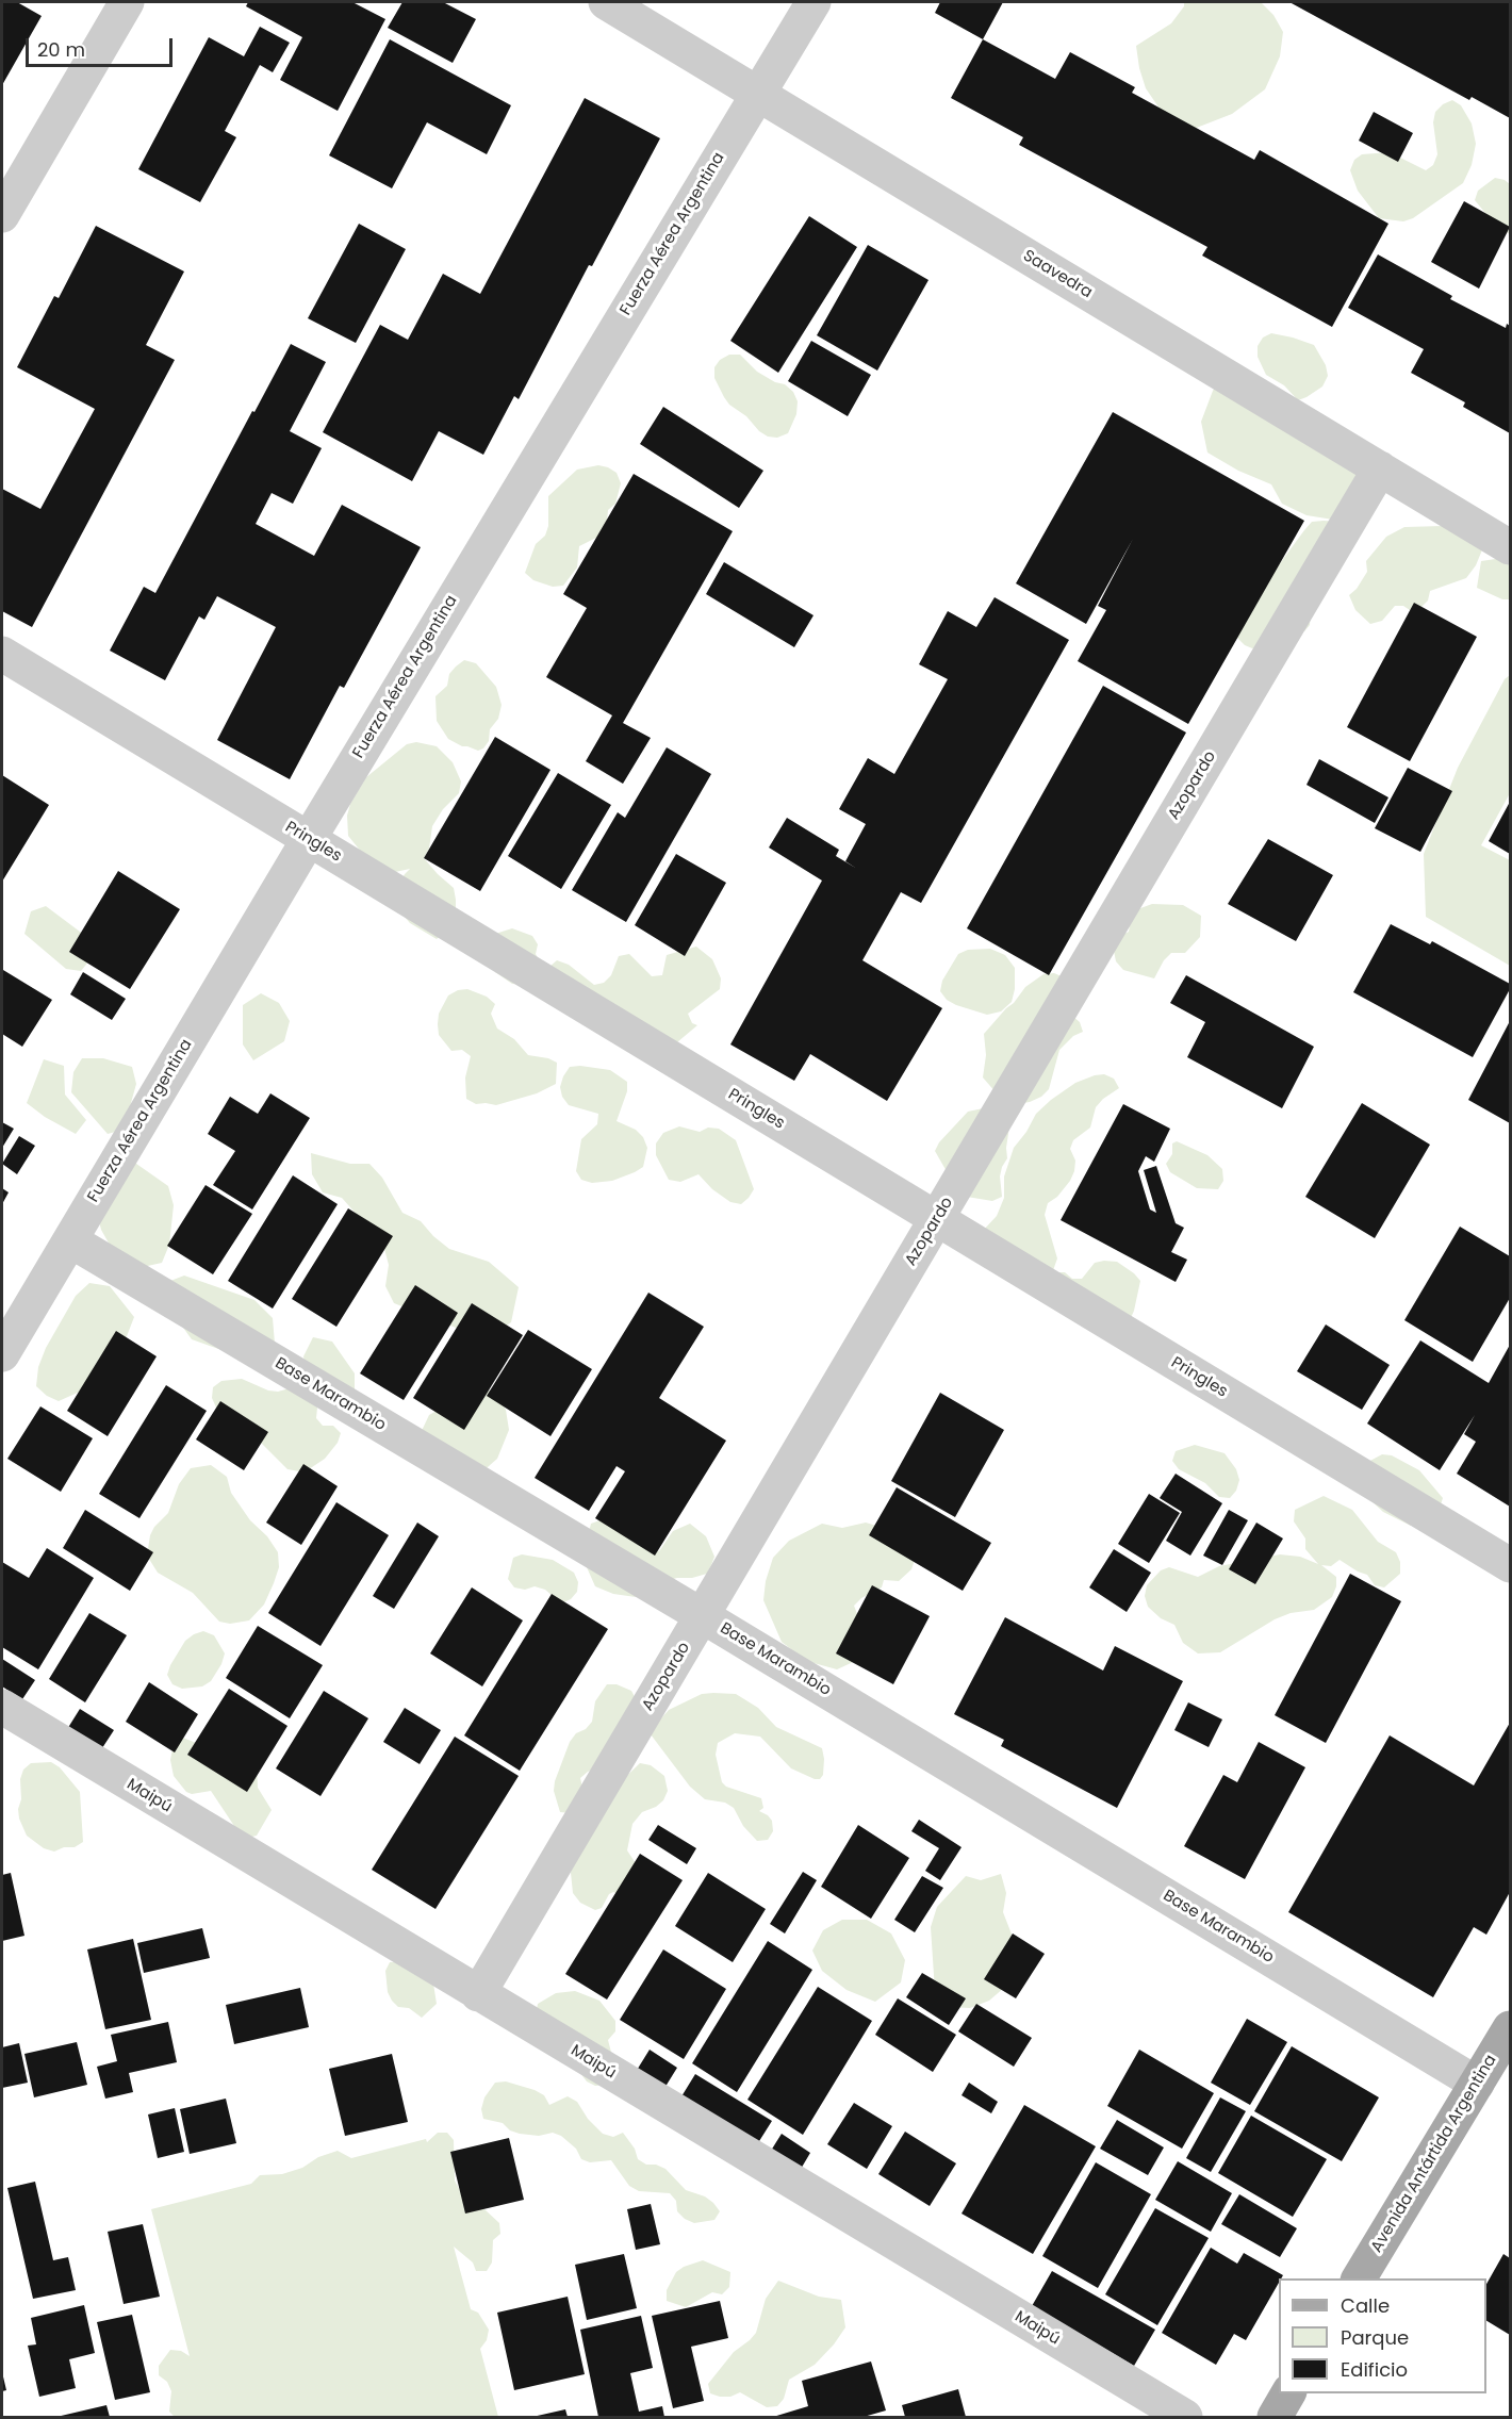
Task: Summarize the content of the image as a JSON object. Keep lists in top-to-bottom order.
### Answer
{
  "streets": {
    "main road": ["Avenida Antártida Argentina"],
    "street": [
      "Fuerza Aérea Argentina",
      "Saavedra",
      "Azopardo",
      "Pringles",
      "Base Marambio",
      "Maipú"
    ]
  },
  "crossings": [
    ["Fuerza Aérea Argentina", "Saavedra"],
    ["Fuerza Aérea Argentina", "Pringles"],
    ["Fuerza Aérea Argentina", "Base Marambio"],
    ["Saavedra", "Azopardo"],
    ["Azopardo", "Pringles"],
    ["Azopardo", "Base Marambio"],
    ["Azopardo", "Maipú"],
    ["Base Marambio", "Avenida Antártida Argentina"]
  ],
  "legend": ["Calle", "Parque", "Edificio"],
  "scale_bar": "20 m"
}
